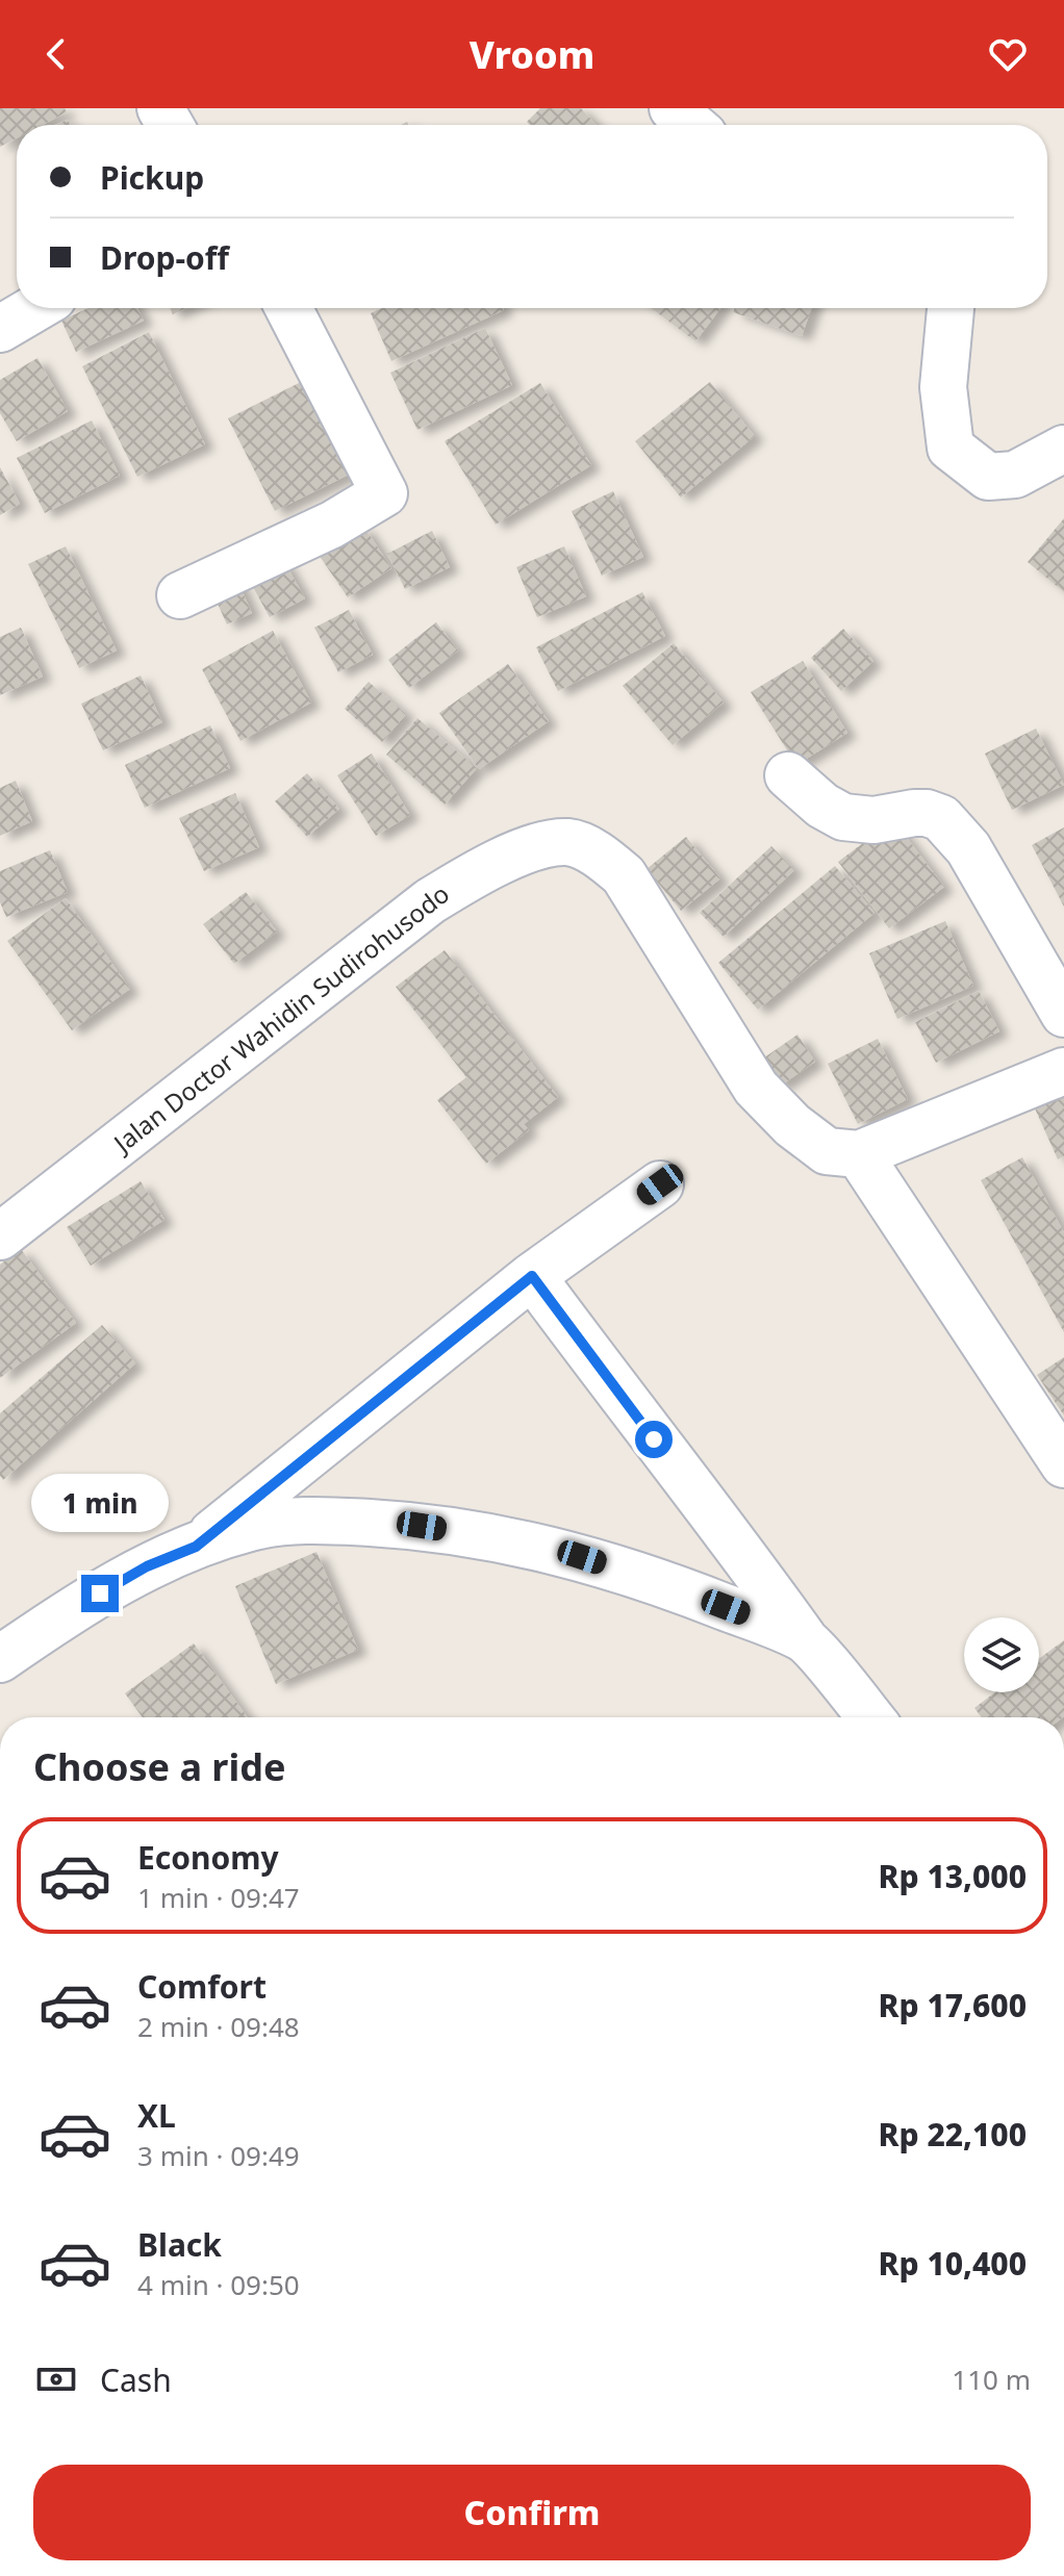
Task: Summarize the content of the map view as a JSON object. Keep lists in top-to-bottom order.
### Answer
{
  "streets": {
    "street": ["Jalan Doctor Wahidin Sudirohusodo"]
  },
  "page": {
    "header": "Vroom",
    "banner": ["Pickup", "Drop-off"],
    "bubble": "1 min",
    "heading": "Choose a ride",
    "list": [
      {
        "name": "Economy",
        "note": "1 min · 09:47",
        "value": "Rp 13,000"
      },
      {
        "name": "Comfort",
        "note": "2 min · 09:48",
        "value": "Rp 17,600"
      },
      {
        "name": "XL",
        "note": "3 min · 09:49",
        "value": "Rp 22,100"
      },
      {
        "name": "Black",
        "note": "4 min · 09:50",
        "value": "Rp 10,400"
      }
    ],
    "pay": ["Cash", "110 m"],
    "buttons": "Confirm"
  }
}
